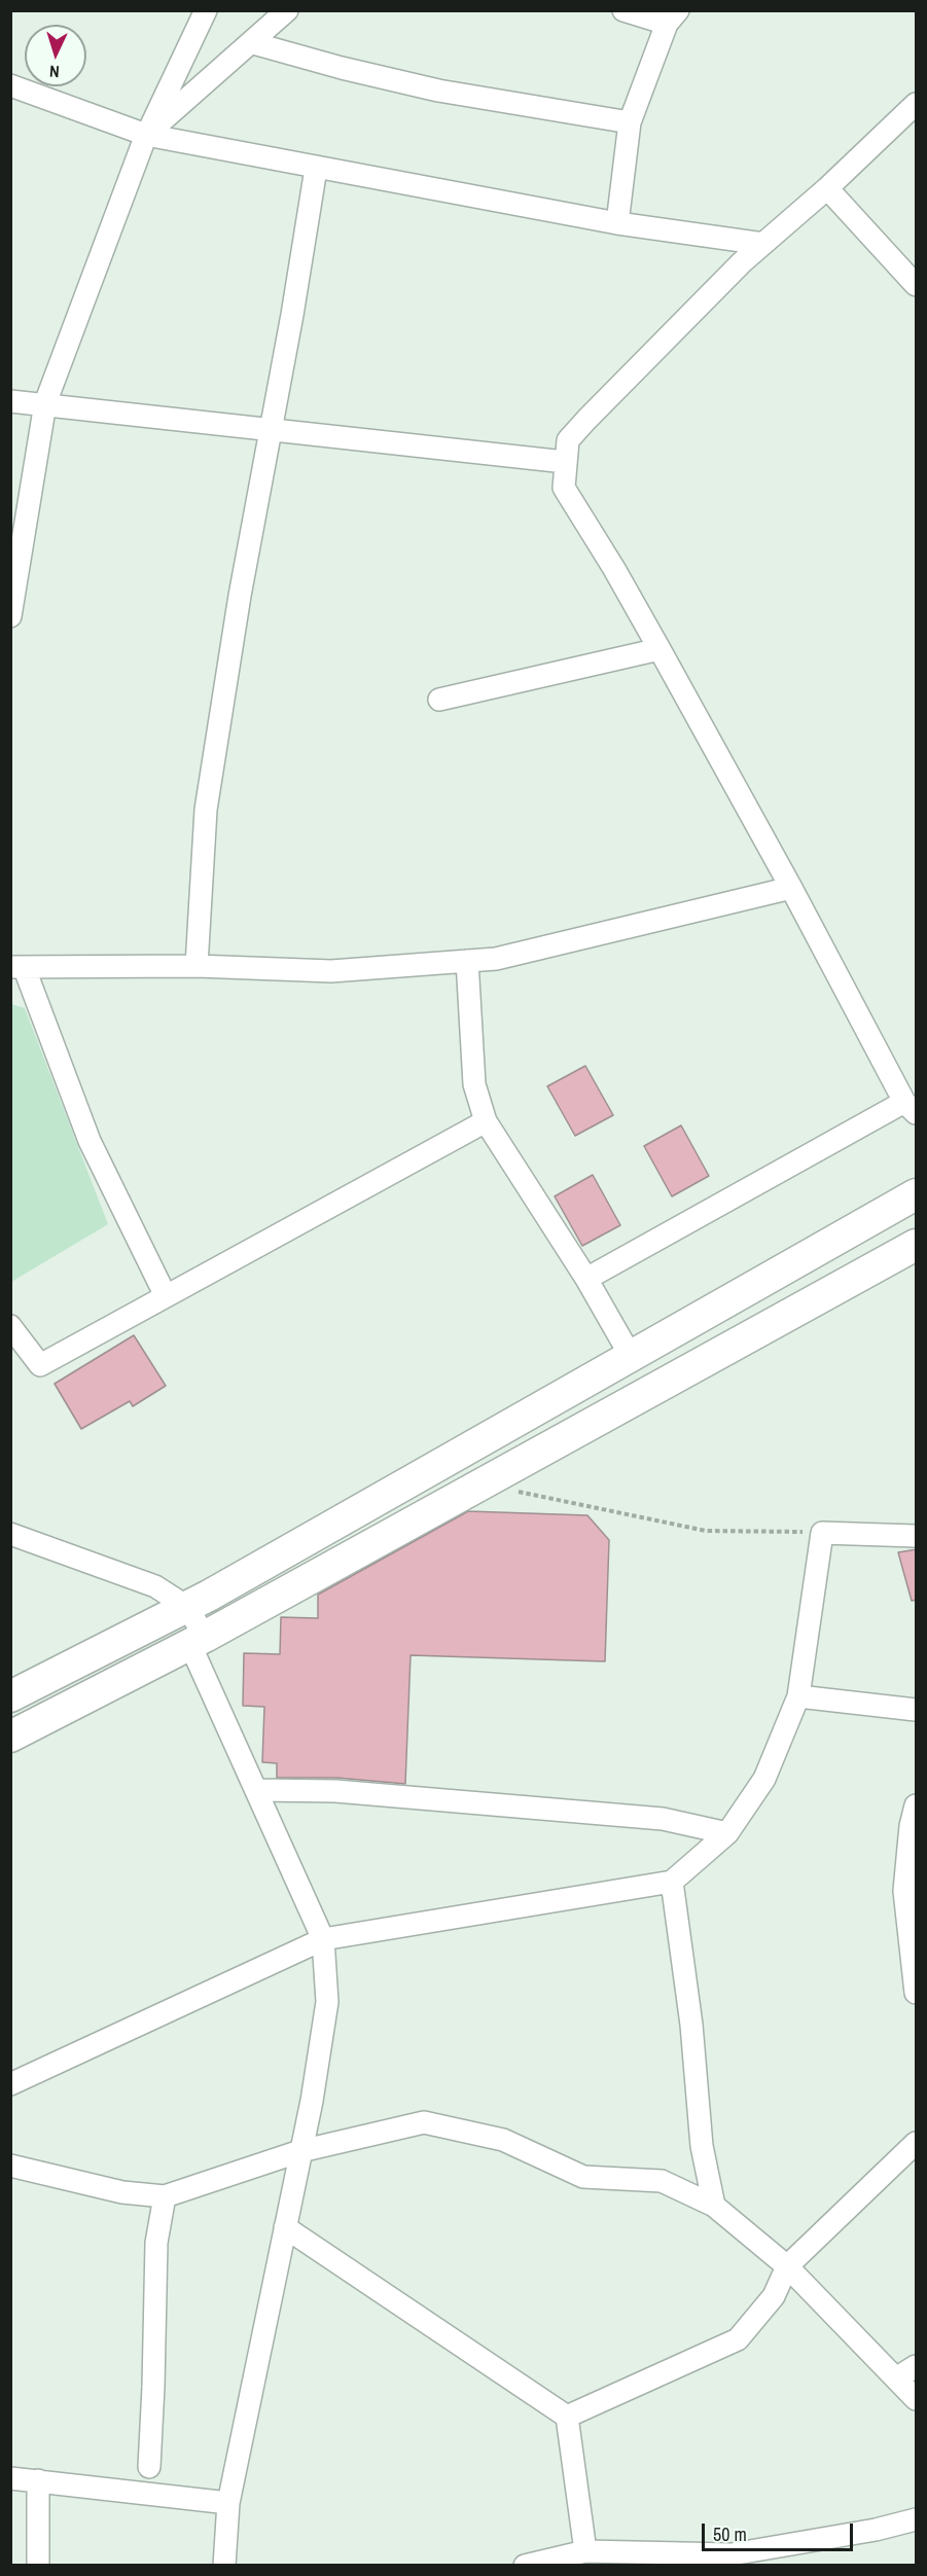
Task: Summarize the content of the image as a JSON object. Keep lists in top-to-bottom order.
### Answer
{
  "scale_bar": "50 m",
  "north": "bottom"
}
